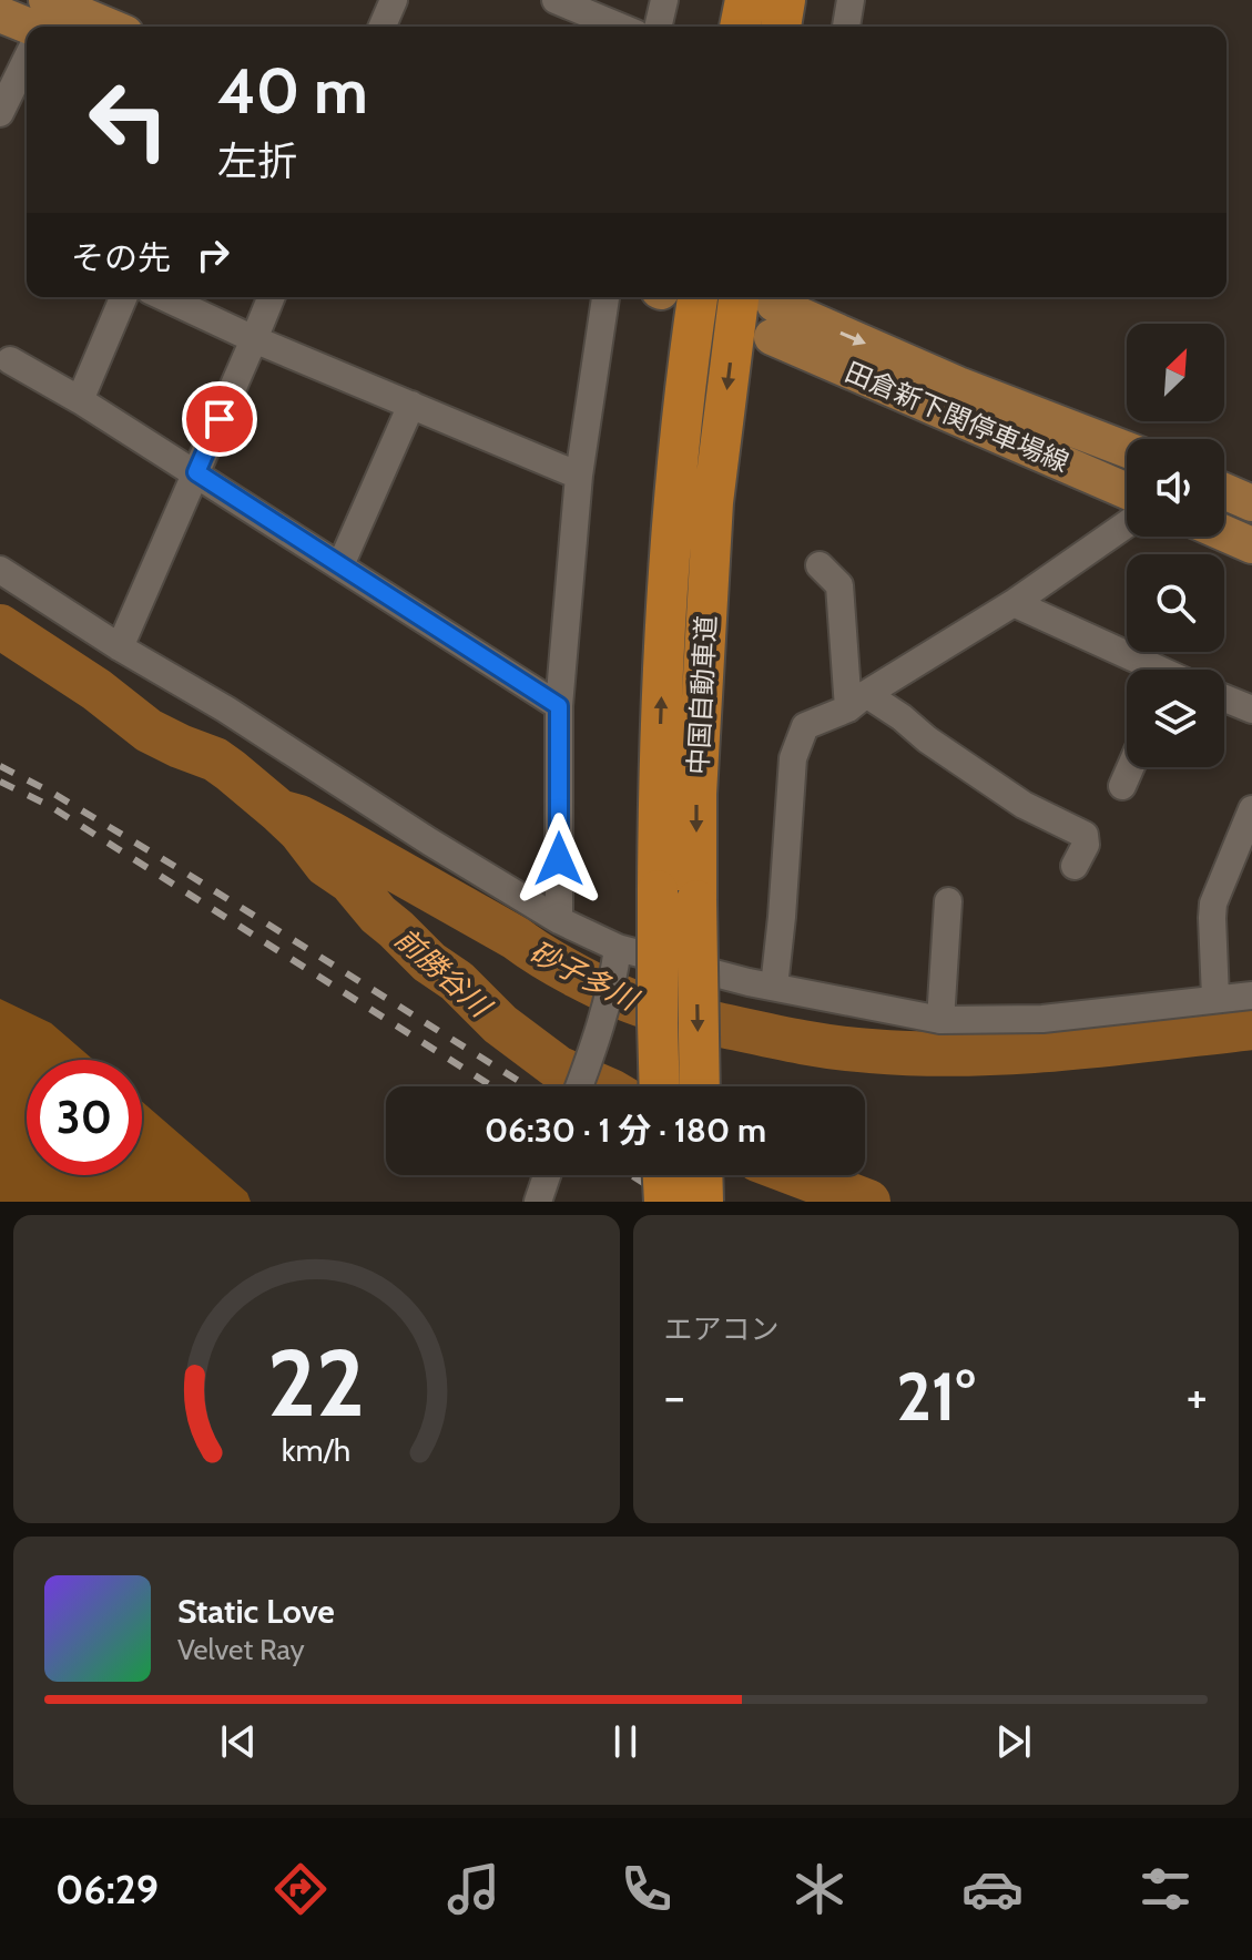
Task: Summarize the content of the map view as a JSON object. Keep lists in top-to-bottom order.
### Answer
{
  "streets": {
    "highway": ["中国自動車道"],
    "main road": ["田倉新下関停車場線"]
  },
  "crossings": [
    ["田倉新下関停車場線", "中国自動車道"]
  ],
  "water": ["前勝谷川", "砂子多川"],
  "north": "top right",
  "page": {
    "turn": ["40 m", "左折"],
    "then": "その先",
    "limit": "30",
    "trip": "06:30 · 1 分 · 180 m",
    "tile": "エアコン",
    "heat": ["−", "21°", "+"],
    "song": ["Static Love", "Velvet Ray"],
    "tabs": "06:29",
    "gauge": ["22", "km/h"]
  }
}
